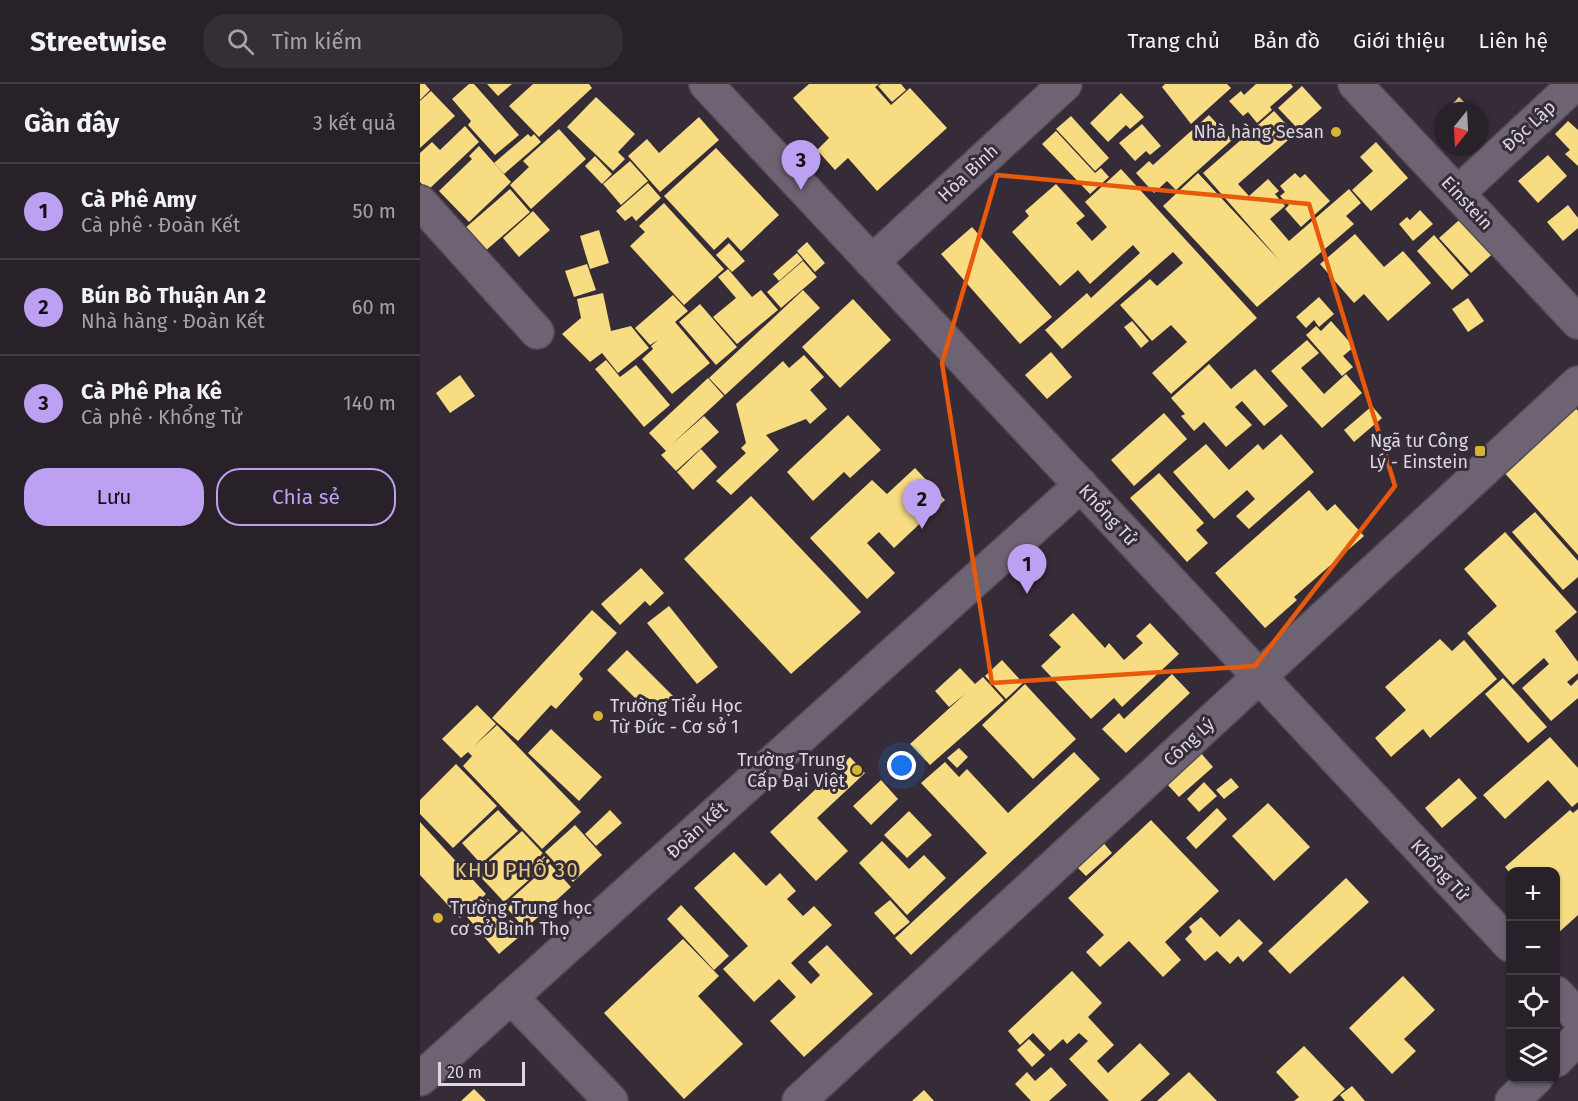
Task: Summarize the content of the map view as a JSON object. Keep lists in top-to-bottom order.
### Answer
{
  "streets": {
    "street": [
      "Độc Lập",
      "Hòa Bình",
      "Einstein",
      "Khổng Tử",
      "Công Lý",
      "Đoàn Kết"
    ]
  },
  "crossings": [
    ["Độc Lập", "Einstein"],
    ["Hòa Bình", "Khổng Tử"],
    ["Khổng Tử", "Công Lý"],
    ["Khổng Tử", "Đoàn Kết"]
  ],
  "districts": ["KHU PHỐ 30"],
  "places": {
    "other": [
      "Nhà hàng Sesan",
      "Trường Tiểu Học Từ Đức - Cơ sở 1",
      "Trường Trung Cấp Đại Việt",
      "Trường Trung học cơ sở Bình Thọ"
    ],
    "transit": ["Ngã tư Công Lý - Einstein"]
  },
  "scale_bar": "20 m",
  "north": "bottom",
  "page": {
    "header": "Streetwise",
    "search": "Tìm kiếm",
    "nav": [
      "Trang chủ",
      "Bản đồ",
      "Giới thiệu",
      "Liên hệ"
    ],
    "heading": ["Gần đây", "3 kết quả"],
    "pins": ["3", "2", "1"],
    "list": [
      {
        "mark": "1",
        "name": "Cà Phê Amy",
        "note": "Cà phê · Đoàn Kết",
        "value": "50 m"
      },
      {
        "mark": "2",
        "name": "Bún Bò Thuận An 2",
        "note": "Nhà hàng · Đoàn Kết",
        "value": "60 m"
      },
      {
        "mark": "3",
        "name": "Cà Phê Pha Kê",
        "note": "Cà phê · Khổng Tử",
        "value": "140 m"
      }
    ],
    "buttons": ["Lưu", "Chia sẻ"],
    "map_buttons": ["+", "−"],
    "scale": "20 m"
  }
}
